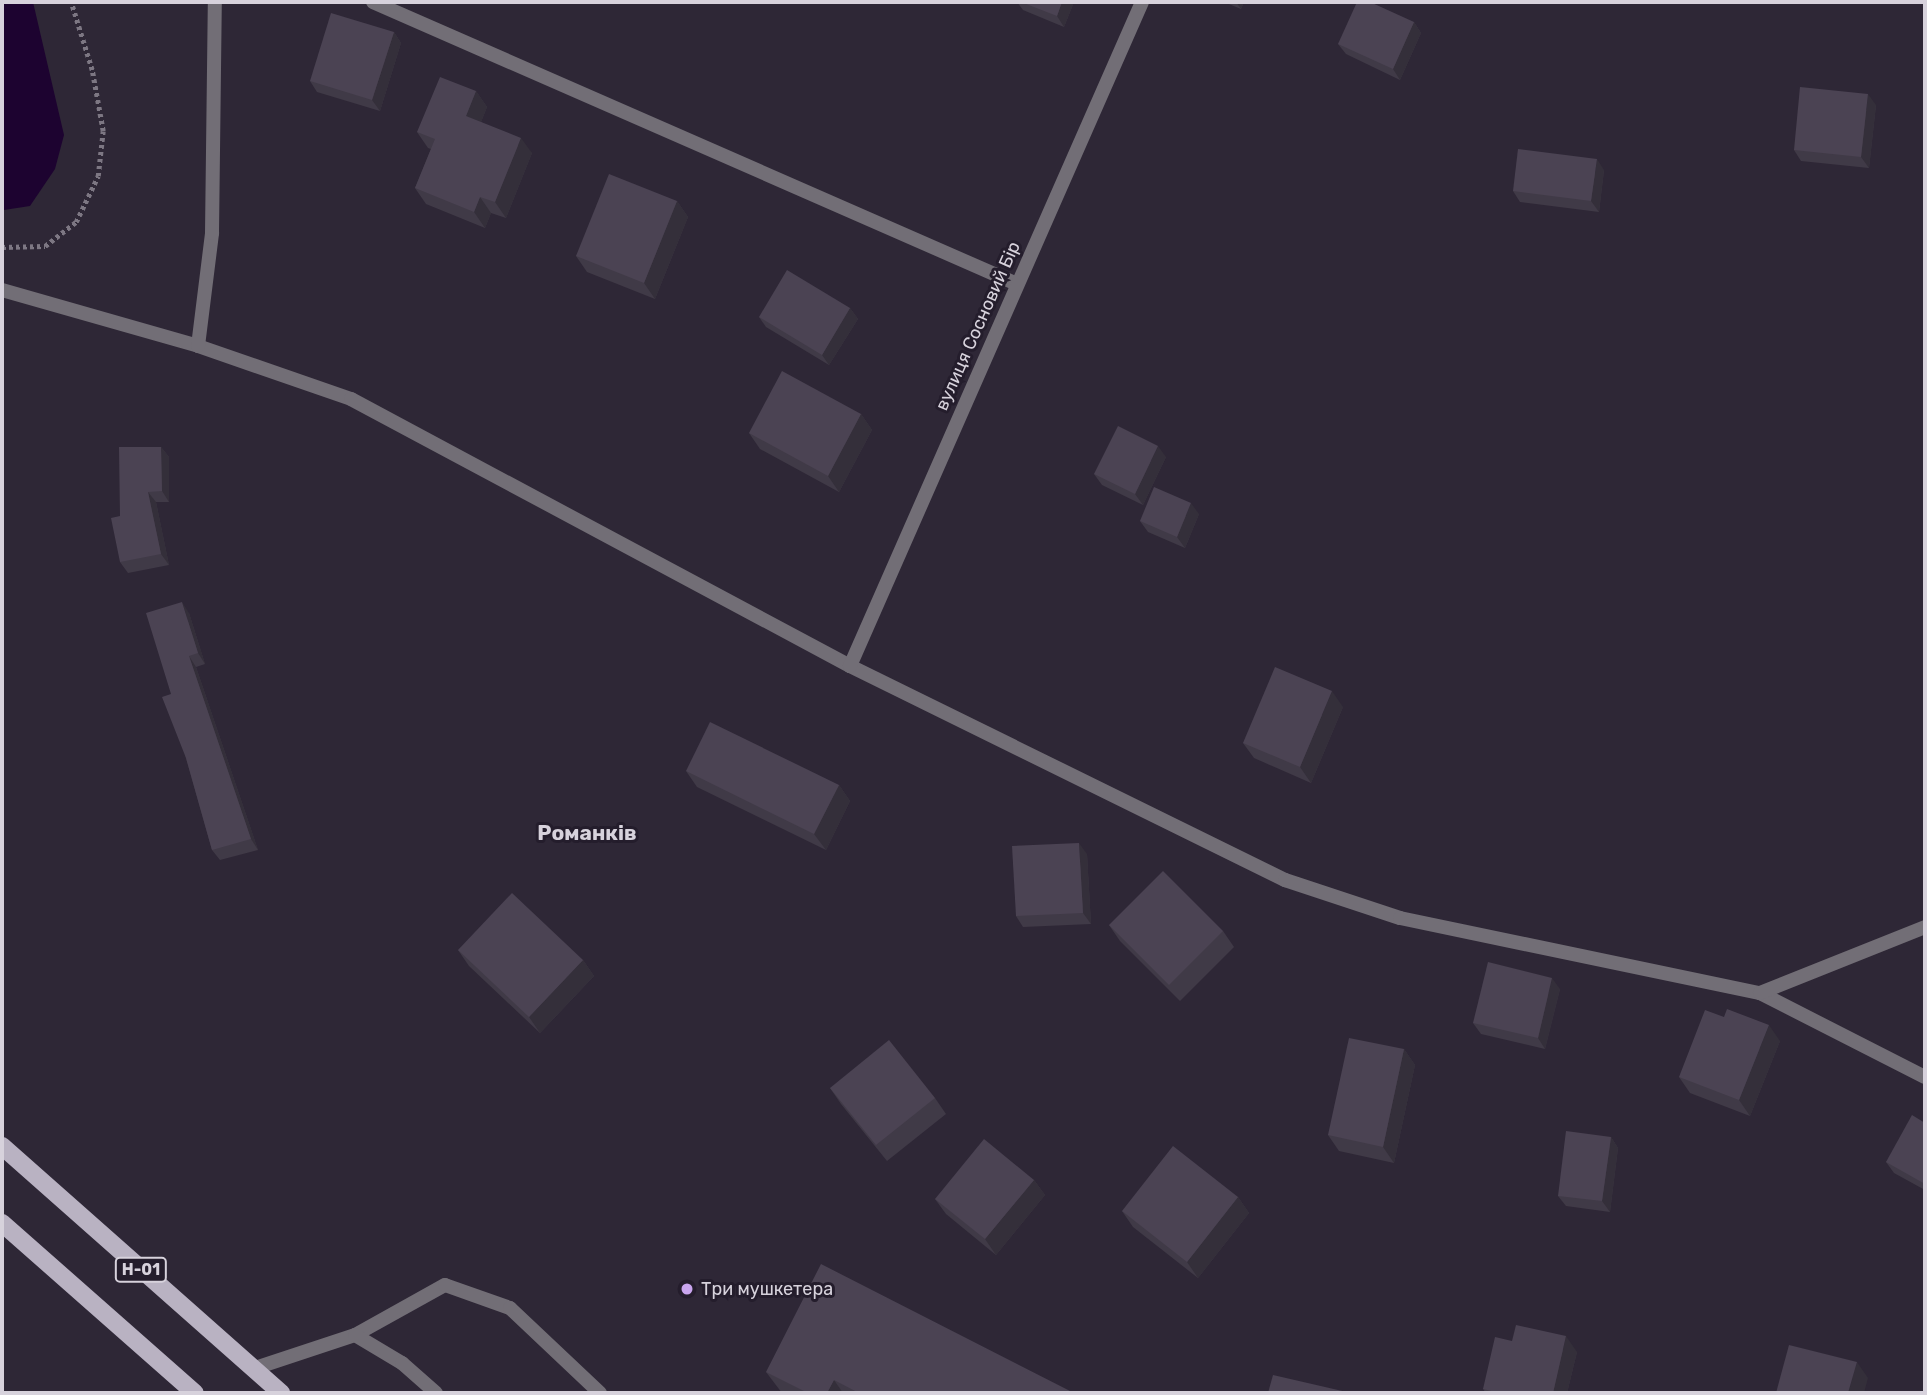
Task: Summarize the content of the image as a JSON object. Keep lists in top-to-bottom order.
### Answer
{
  "streets": {
    "main road": ["Н-01"],
    "street": ["вулиця Сосновий Бір"]
  },
  "districts": ["Романків"],
  "places": ["Три мушкетера"]
}
